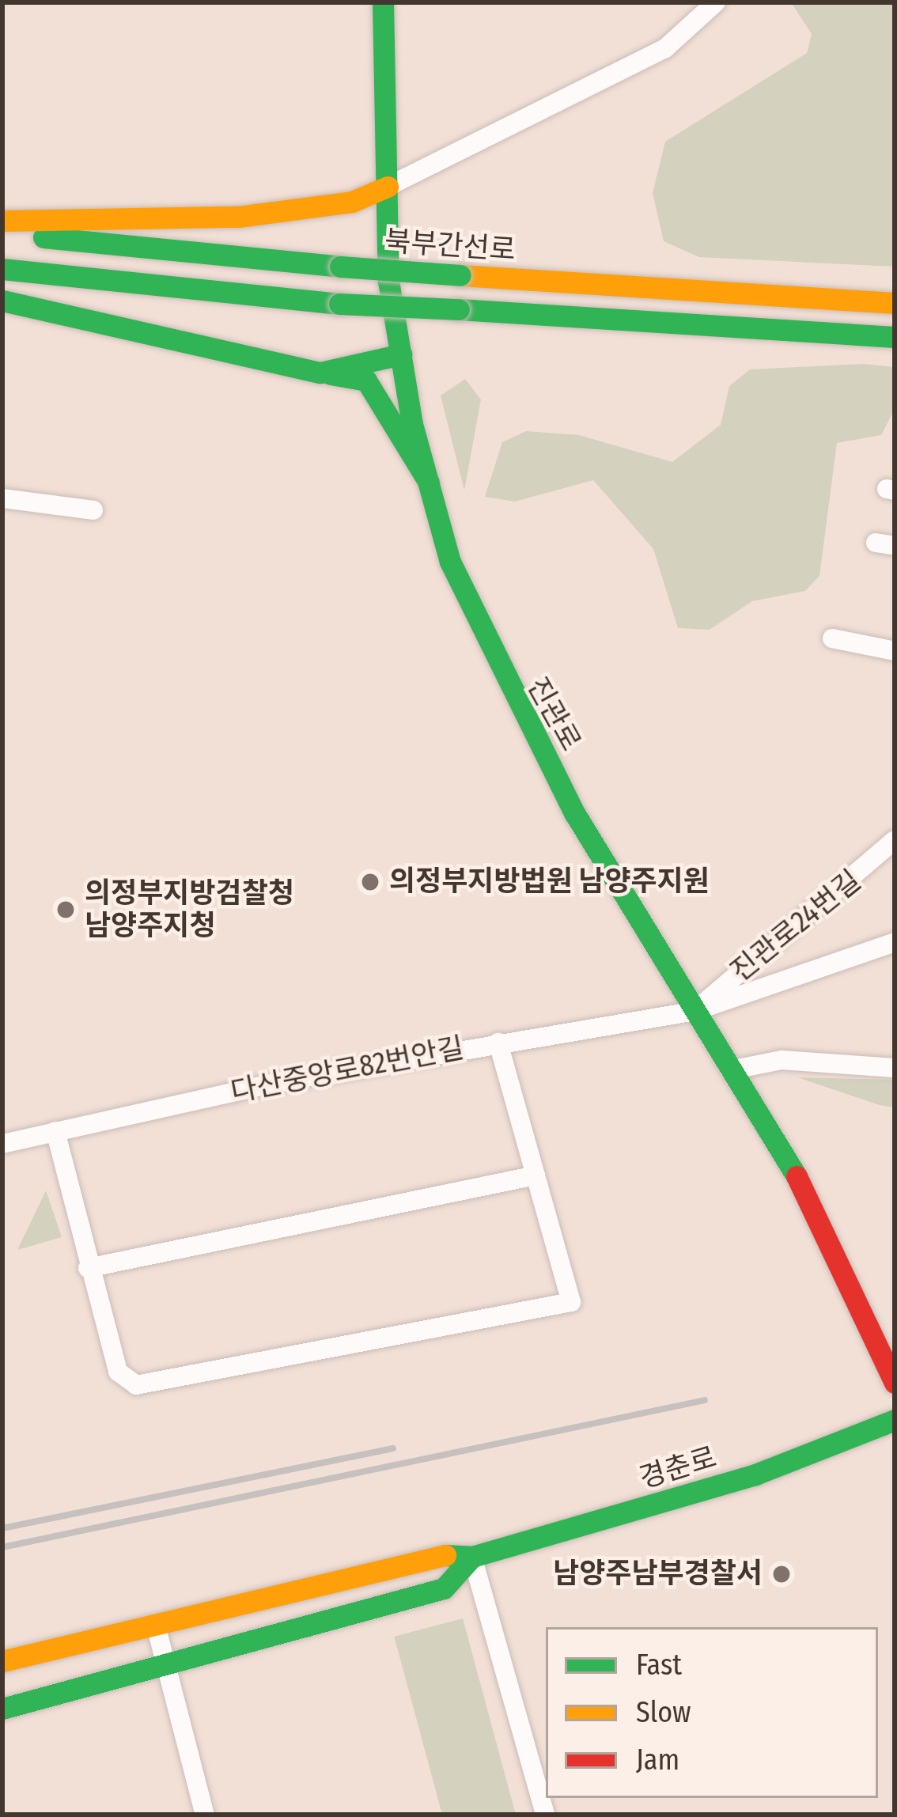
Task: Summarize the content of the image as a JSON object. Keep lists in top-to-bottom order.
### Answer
{
  "streets": {
    "main road": ["북부간선로", "진관로", "경춘로"],
    "street": ["진관로24번길", "다산중앙로82번안길"]
  },
  "crossings": [
    ["진관로", "진관로24번길"],
    ["진관로", "다산중앙로82번안길"],
    ["진관로24번길", "다산중앙로82번안길"]
  ],
  "places": ["의정부지방법원 남양주지원", "의정부지방검찰청 남양주지청", "남양주남부경찰서"],
  "legend": ["Fast", "Slow", "Jam"]
}
